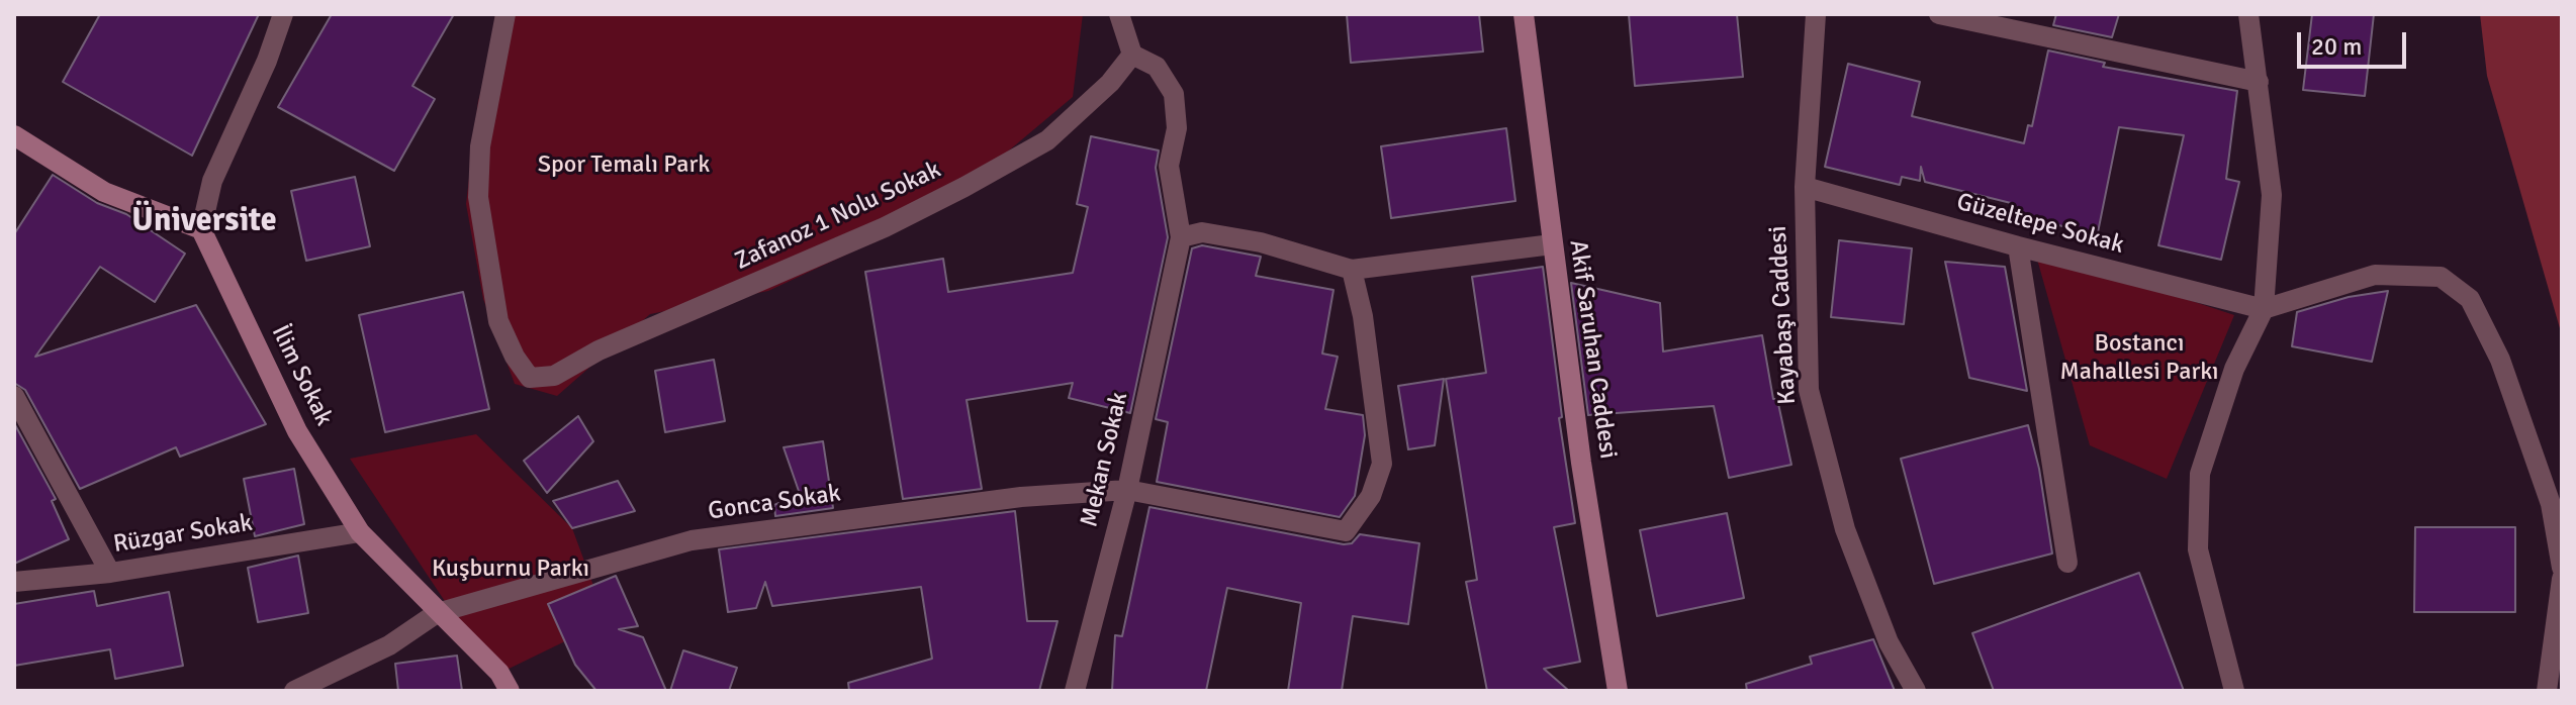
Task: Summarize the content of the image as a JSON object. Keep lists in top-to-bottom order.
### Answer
{
  "streets": {
    "street": [
      "Zafanoz 1 Nolu Sokak",
      "Güzeltepe Sokak",
      "Kayabaşı Caddesi",
      "Akif Saruhan Caddesi",
      "İlim Sokak",
      "Mekan Sokak",
      "Gonca Sokak",
      "Rüzgar Sokak"
    ]
  },
  "crossings": [
    ["Güzeltepe Sokak", "Kayabaşı Caddesi"],
    ["İlim Sokak", "Gonca Sokak"],
    ["İlim Sokak", "Rüzgar Sokak"],
    ["Mekan Sokak", "Gonca Sokak"]
  ],
  "districts": ["Üniversite"],
  "parks": ["Spor Temalı Park", "Bostancı Mahallesi Parkı", "Kuşburnu Parkı"],
  "scale_bar": "20 m"
}
